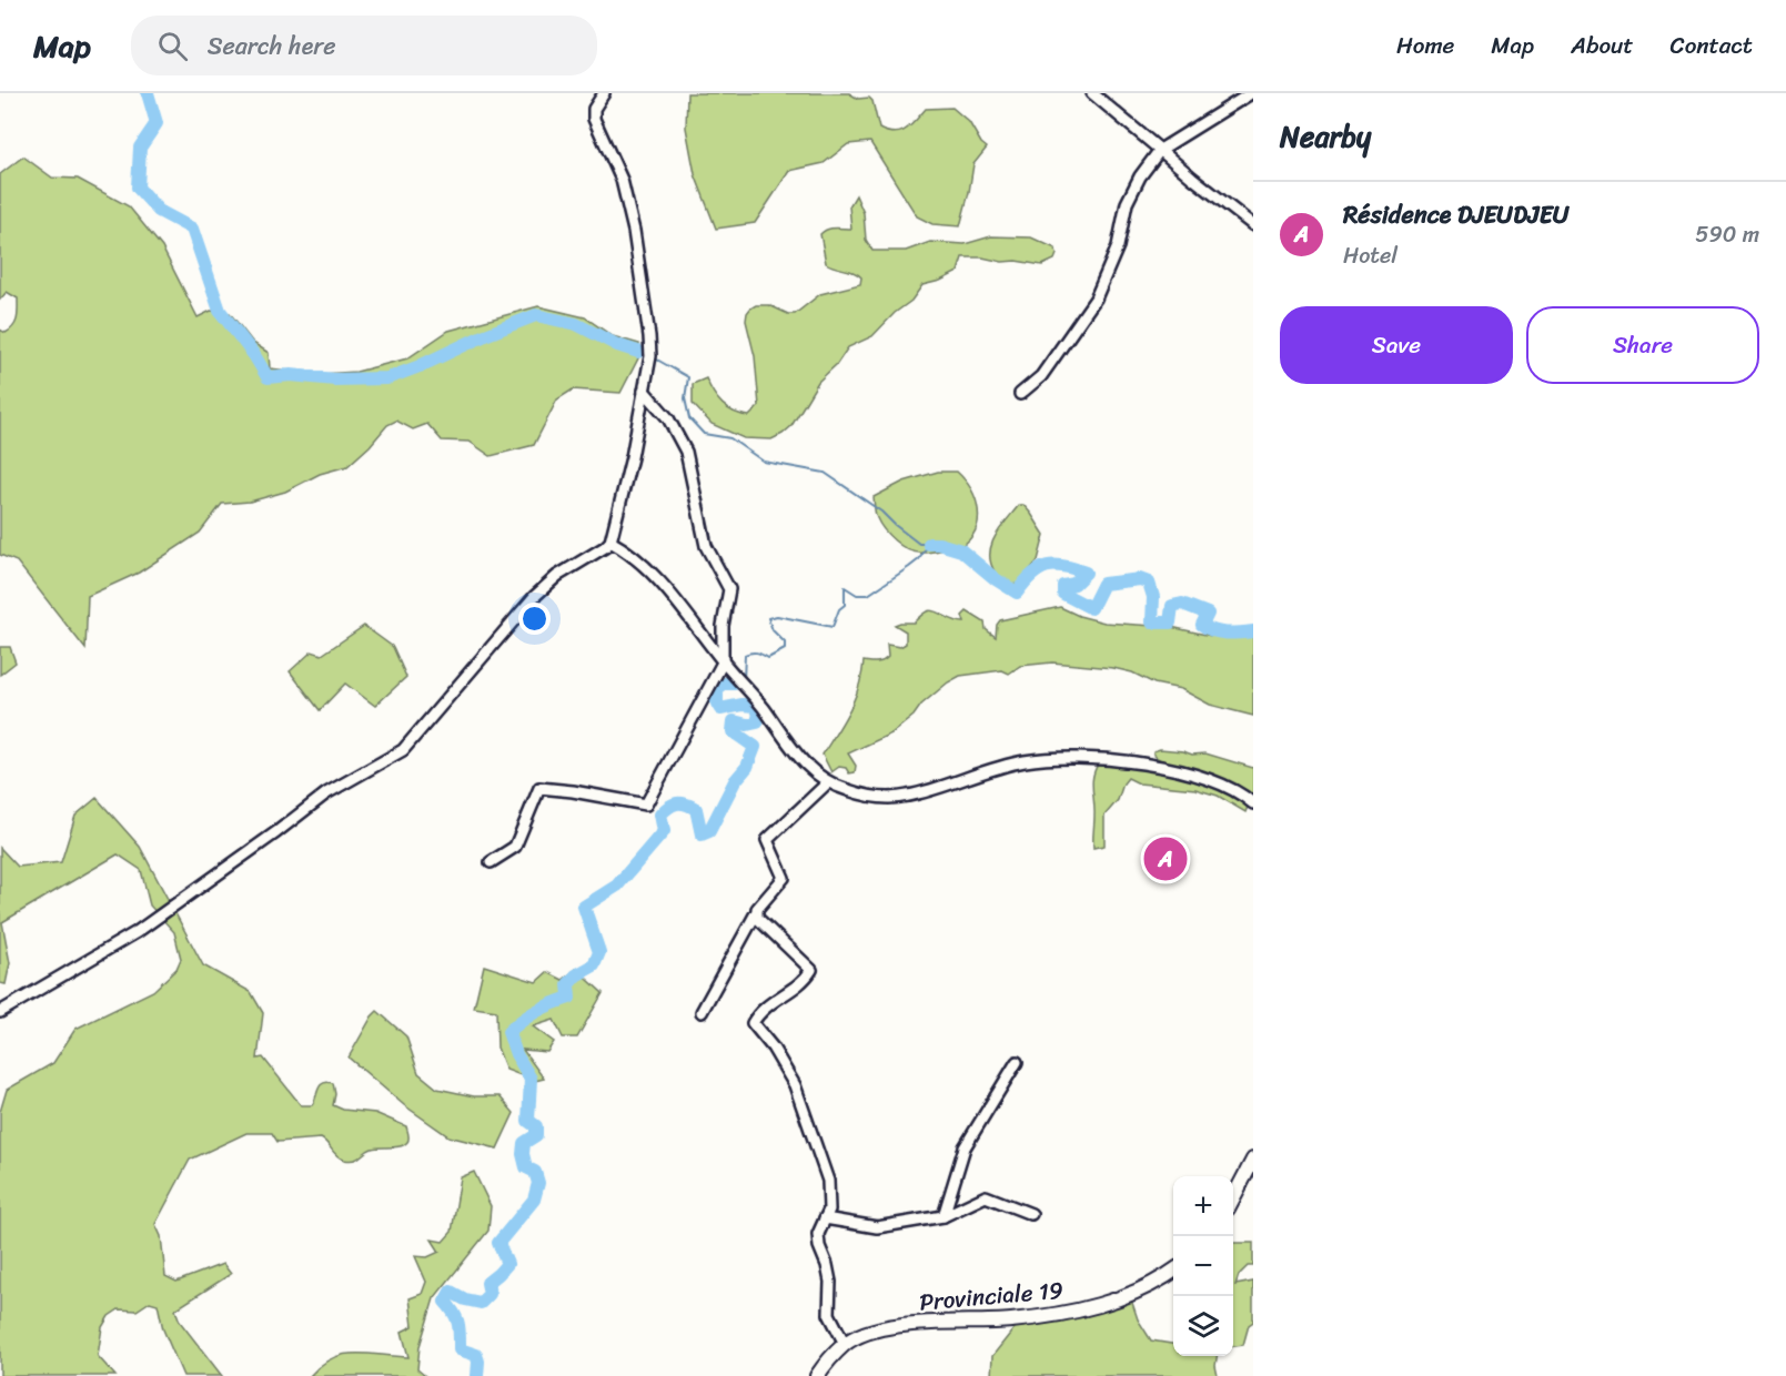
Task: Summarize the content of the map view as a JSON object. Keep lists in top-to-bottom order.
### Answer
{
  "streets": {
    "main road": ["Provinciale 19"]
  },
  "page": {
    "header": "Map",
    "search": "Search here",
    "nav": [
      "Home",
      "Map",
      "About",
      "Contact"
    ],
    "heading": "Nearby",
    "list": [
      {
        "mark": "A",
        "name": "Résidence DJEUDJEU",
        "note": "Hotel",
        "value": "590 m"
      }
    ],
    "buttons": ["Save", "Share"],
    "pins": "A",
    "map_buttons": ["+", "−"]
  }
}
